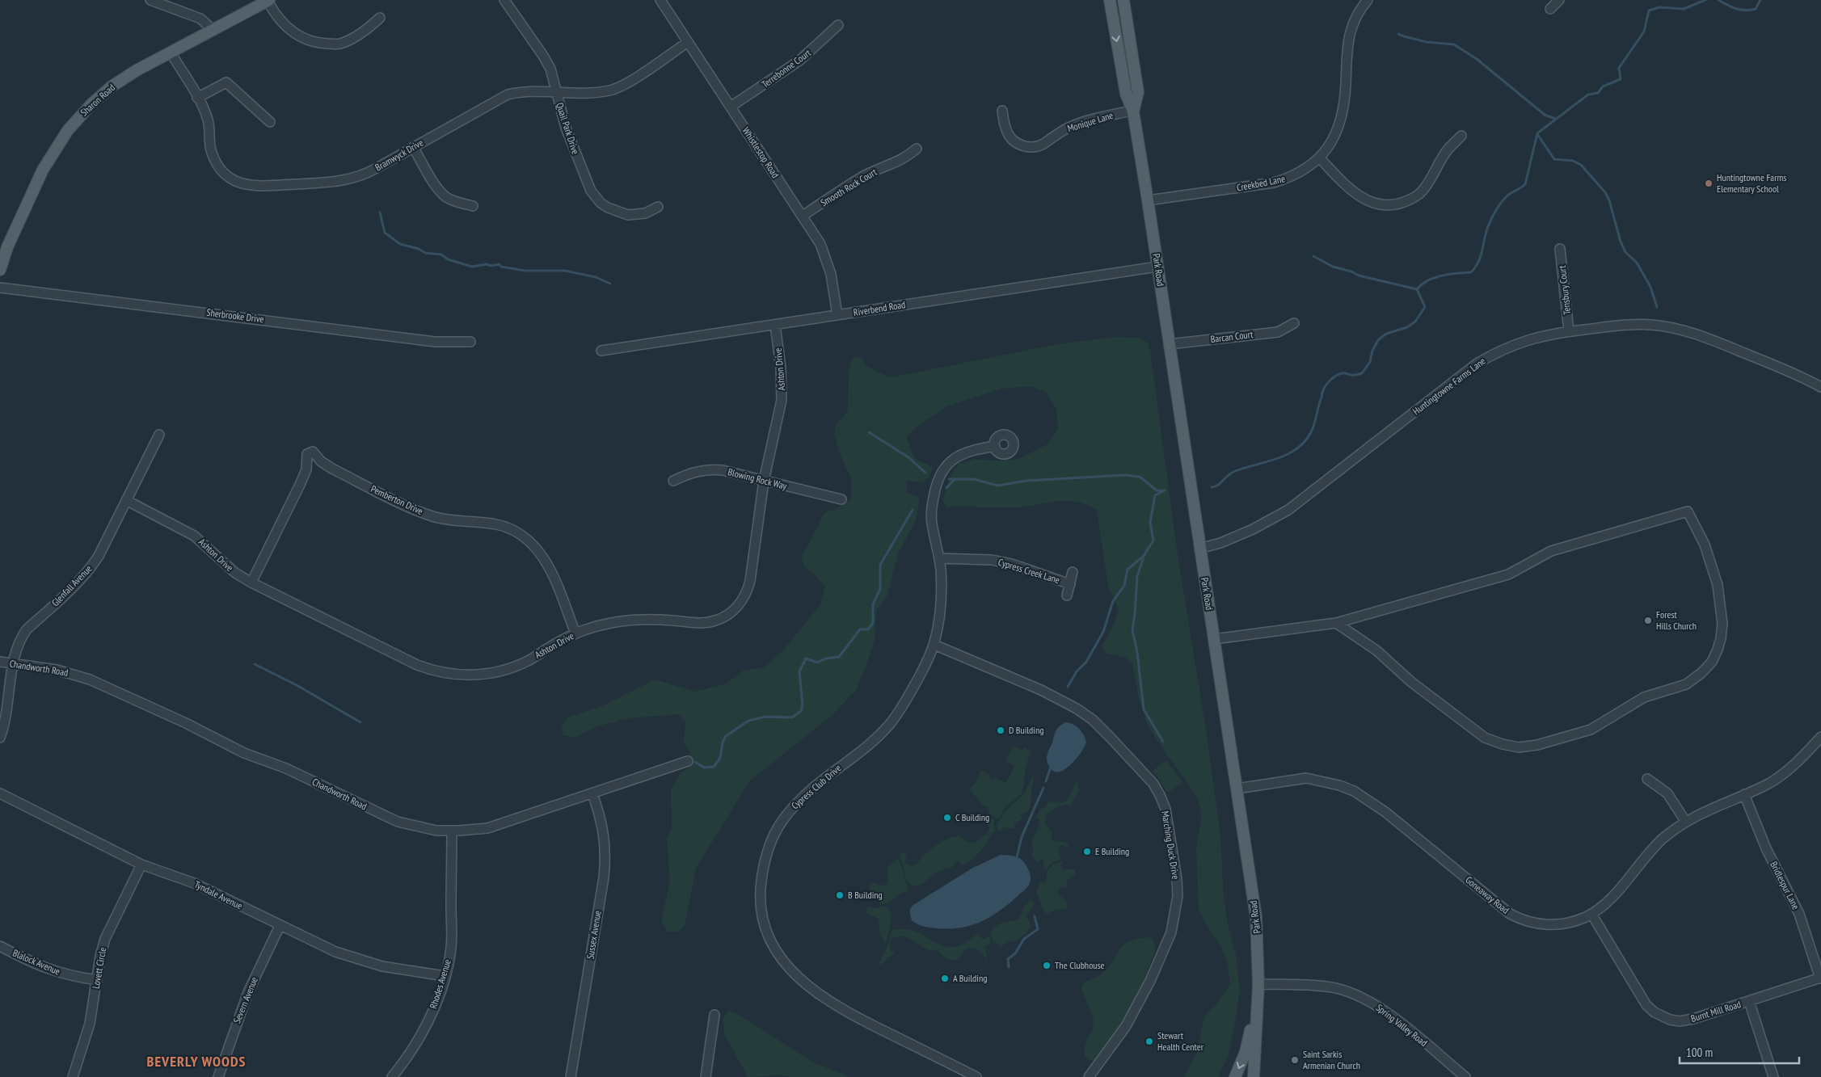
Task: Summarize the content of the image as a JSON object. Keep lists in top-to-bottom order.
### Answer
{
  "streets": {
    "main road": ["Sharon Road", "Park Road"],
    "street": [
      "Terrebonne Court",
      "Monique Lane",
      "Quail Park Drive",
      "Whistlestop Road",
      "Bramwyck Drive",
      "Creekbed Lane",
      "Smooth Rock Court",
      "Tensbury Court",
      "Riverbend Road",
      "Sherbrooke Drive",
      "Barcan Court",
      "Ashton Drive",
      "Huntingtowne Farms Lane",
      "Blowing Rock Way",
      "Pemberton Drive",
      "Cypress Creek Lane",
      "Glenfall Avenue",
      "Chandworth Road",
      "Cypress Club Drive",
      "Marching Duck Drive",
      "Bridlespur Lane",
      "Tyndale Avenue",
      "Goneaway Road",
      "Sussex Avenue",
      "Blalock Avenue",
      "Lovett Circle",
      "Rhodes Avenue",
      "Severn Avenue",
      "Burnt Mill Road",
      "Spring Valley Road"
    ]
  },
  "crossings": [
    ["Terrebonne Court", "Whistlestop Road"],
    ["Sharon Road", "Bramwyck Drive"],
    ["Monique Lane", "Park Road"],
    ["Quail Park Drive", "Bramwyck Drive"],
    ["Whistlestop Road", "Bramwyck Drive"],
    ["Whistlestop Road", "Smooth Rock Court"],
    ["Whistlestop Road", "Riverbend Road"],
    ["Creekbed Lane", "Park Road"],
    ["Park Road", "Riverbend Road"],
    ["Park Road", "Barcan Court"],
    ["Park Road", "Huntingtowne Farms Lane"],
    ["Park Road", "Goneaway Road"],
    ["Park Road", "Spring Valley Road"],
    ["Tensbury Court", "Huntingtowne Farms Lane"],
    ["Riverbend Road", "Ashton Drive"],
    ["Ashton Drive", "Blowing Rock Way"],
    ["Ashton Drive", "Pemberton Drive"],
    ["Ashton Drive", "Glenfall Avenue"],
    ["Cypress Creek Lane", "Cypress Club Drive"],
    ["Glenfall Avenue", "Chandworth Road"],
    ["Chandworth Road", "Sussex Avenue"],
    ["Chandworth Road", "Rhodes Avenue"],
    ["Cypress Club Drive", "Marching Duck Drive"],
    ["Bridlespur Lane", "Goneaway Road"],
    ["Bridlespur Lane", "Burnt Mill Road"],
    ["Tyndale Avenue", "Lovett Circle"],
    ["Tyndale Avenue", "Rhodes Avenue"],
    ["Tyndale Avenue", "Severn Avenue"],
    ["Goneaway Road", "Burnt Mill Road"],
    ["Blalock Avenue", "Lovett Circle"]
  ],
  "districts": ["BEVERLY WOODS"],
  "places": [
    "Huntingtowne Farms Elementary School",
    "Forest Hills Church",
    "D Building",
    "C Building",
    "E Building",
    "B Building",
    "The Clubhouse",
    "A Building",
    "Stewart Health Center",
    "Saint Sarkis Armenian Church"
  ],
  "scale_bar": "100 m"
}
